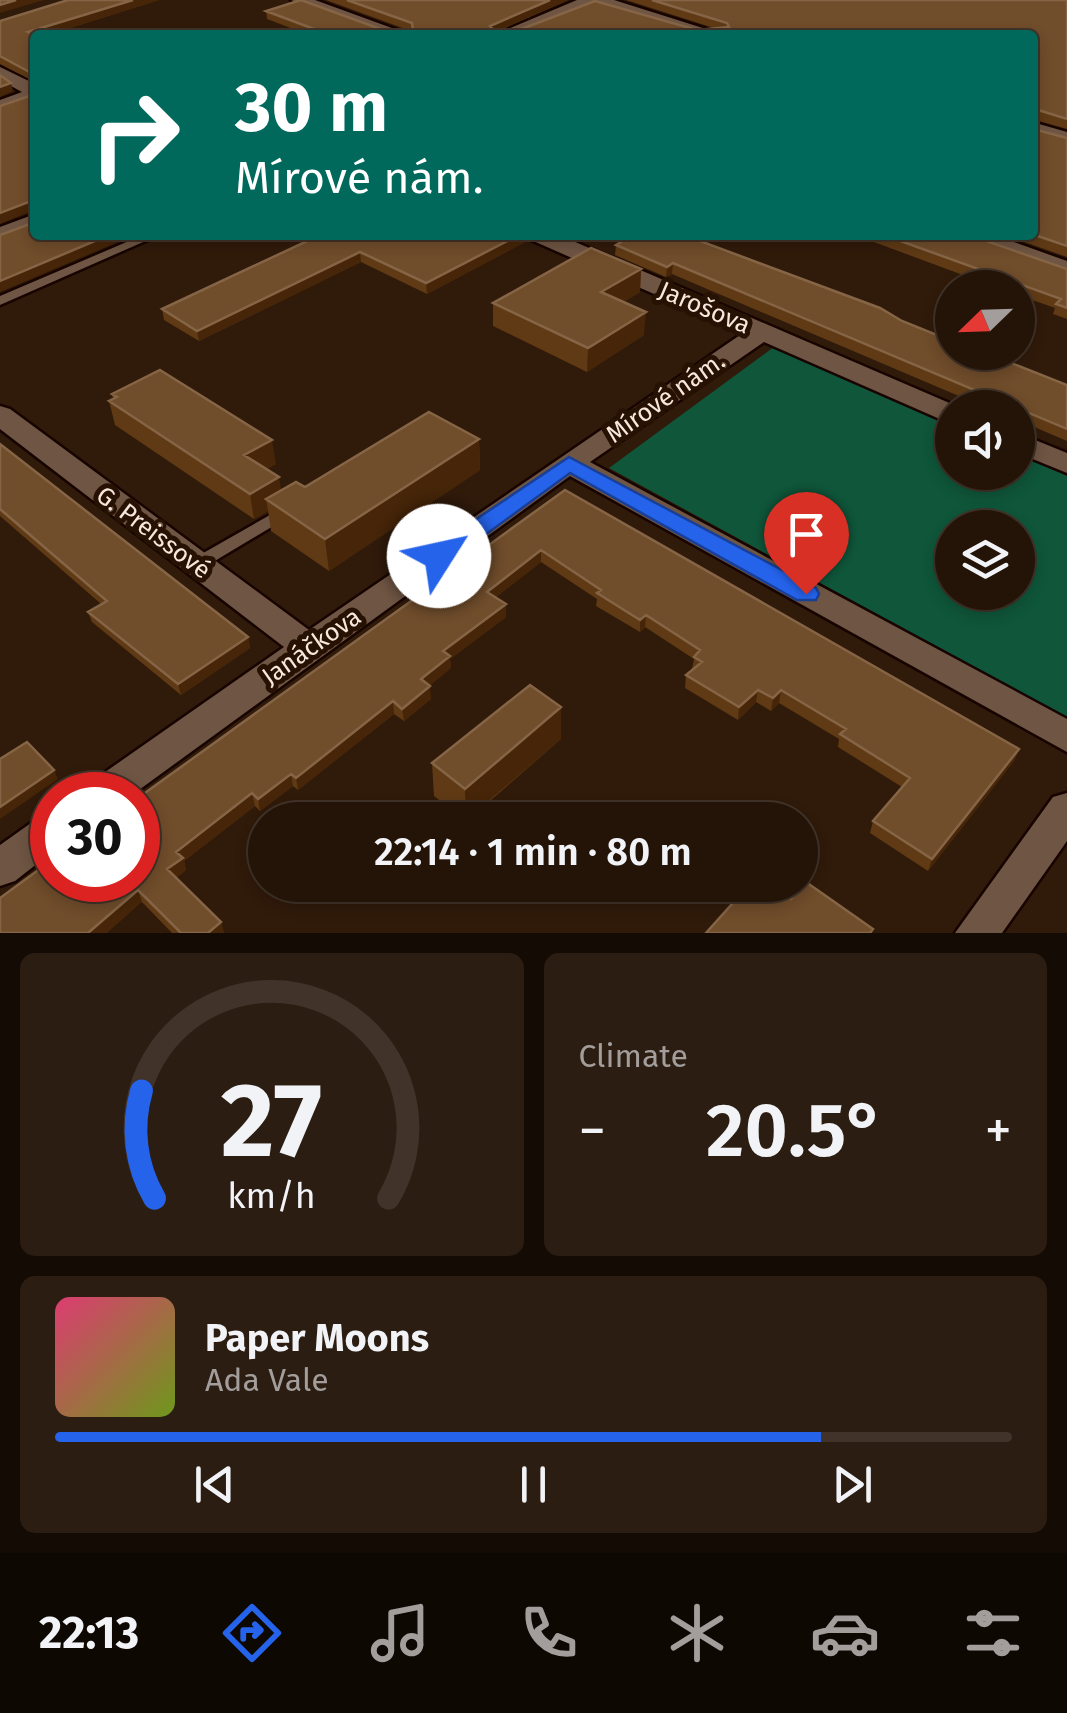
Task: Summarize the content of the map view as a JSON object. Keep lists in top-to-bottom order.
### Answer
{
  "streets": {
    "street": [
      "Jarošova",
      "Mírové nám.",
      "G. Preissové",
      "Janáčkova"
    ]
  },
  "crossings": [
    ["Jarošova", "Mírové nám."],
    ["Mírové nám.", "Janáčkova"],
    ["G. Preissové", "Janáčkova"]
  ],
  "north": "bottom left",
  "page": {
    "turn": ["30 m", "Mírové nám."],
    "limit": "30",
    "trip": "22:14 · 1 min · 80 m",
    "tile": "Climate",
    "heat": ["−", "20.5°", "+"],
    "song": ["Paper Moons", "Ada Vale"],
    "tabs": "22:13",
    "gauge": ["27", "km/h"]
  }
}
